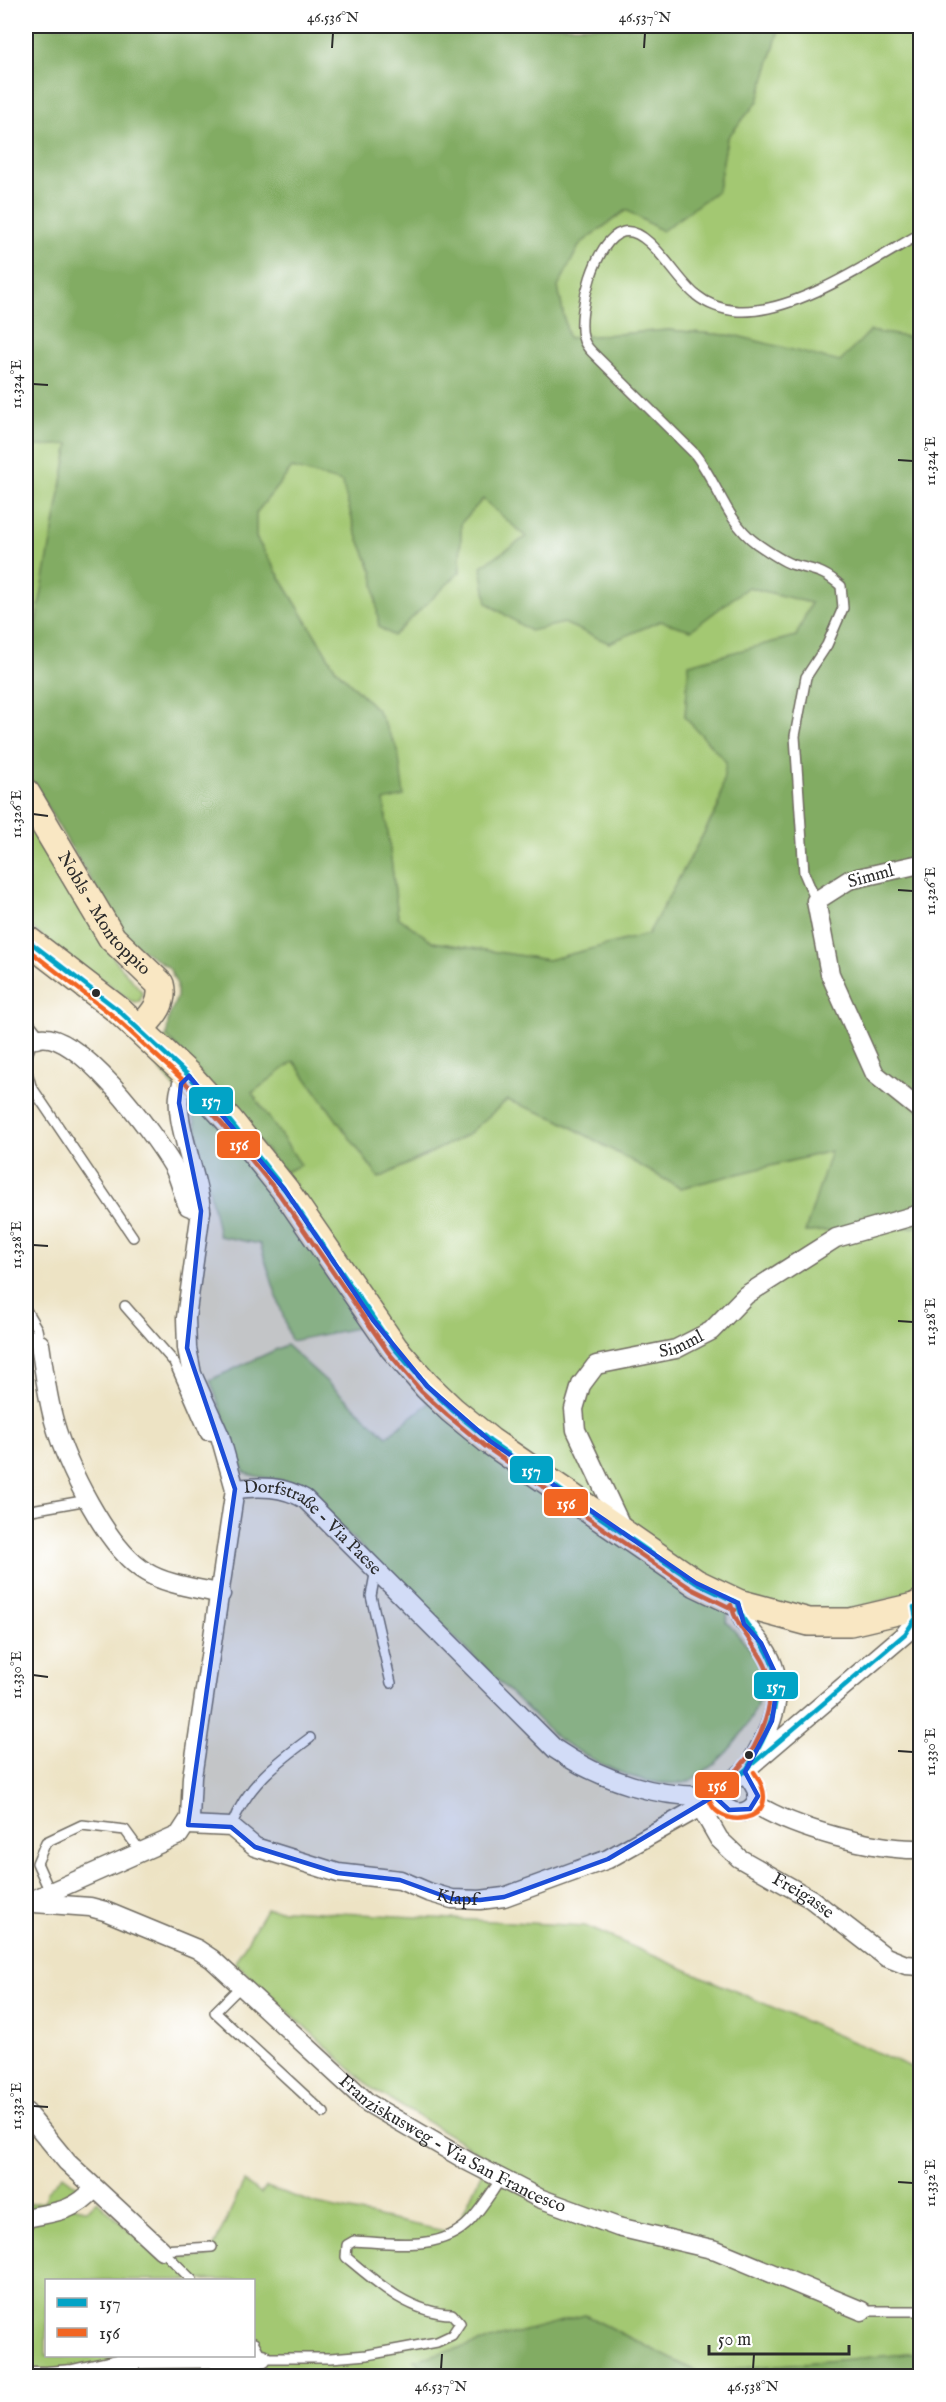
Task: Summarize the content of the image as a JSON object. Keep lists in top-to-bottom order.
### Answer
{
  "streets": {
    "main road": ["Nobls - Montoppio"],
    "street": [
      "Simml",
      "Dorfstraße - Via Paese",
      "Klapf",
      "Freigasse",
      "Franziskusweg - Via San Francesco"
    ]
  },
  "crossings": [
    ["Dorfstraße - Via Paese", "Klapf"],
    ["Klapf", "Freigasse"]
  ],
  "lines": ["transit line 157", "transit line 156"],
  "legend": ["157", "156"],
  "scale_bar": "50 m",
  "coordinates": [
    "46.536°N",
    "46.537°N",
    "11.324°E",
    "11.326°E",
    "11.328°E",
    "11.330°E",
    "11.332°E",
    "46.538°N"
  ]
}
